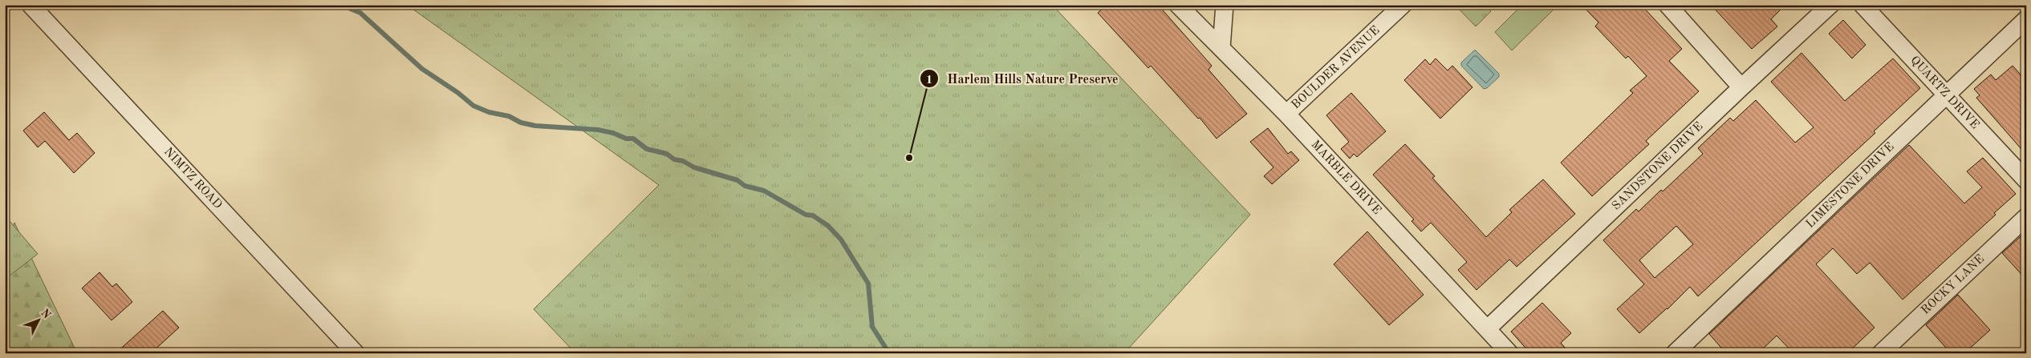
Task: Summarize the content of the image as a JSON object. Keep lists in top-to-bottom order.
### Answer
{
  "streets": {
    "street": [
      "BOULDER AVENUE",
      "QUARTZ DRIVE",
      "SANDSTONE DRIVE",
      "MARBLE DRIVE",
      "NIMTZ ROAD",
      "LIMESTONE DRIVE",
      "ROCKY LANE"
    ]
  },
  "crossings": [
    ["BOULDER AVENUE", "MARBLE DRIVE"],
    ["QUARTZ DRIVE", "LIMESTONE DRIVE"],
    ["SANDSTONE DRIVE", "MARBLE DRIVE"]
  ],
  "places": ["Harlem Hills Nature Preserve"],
  "north": "top right"
}
